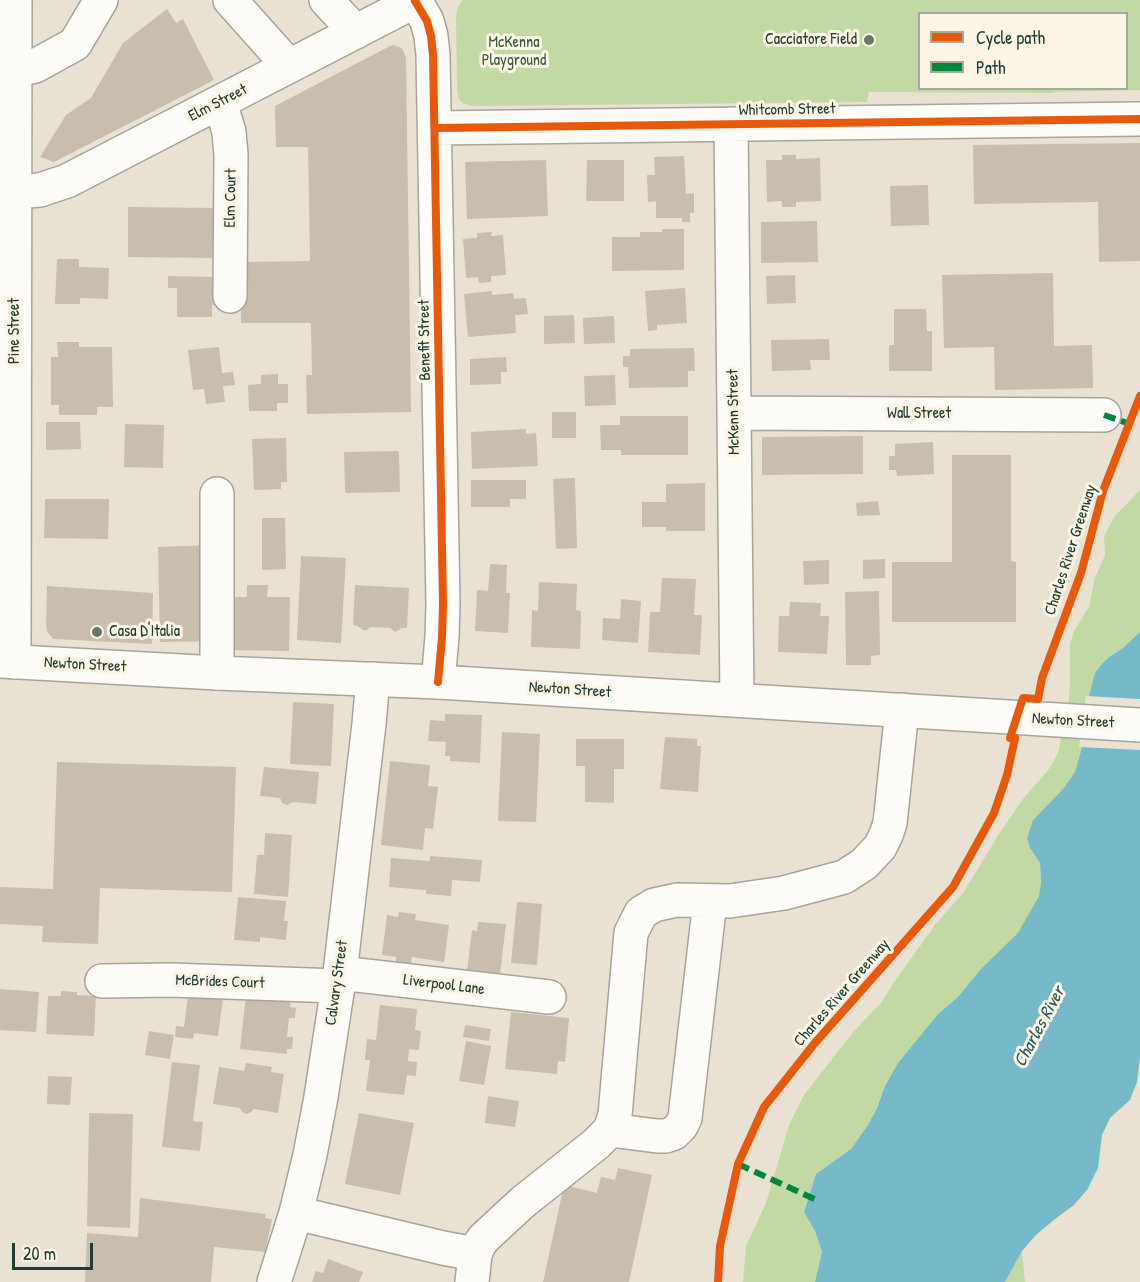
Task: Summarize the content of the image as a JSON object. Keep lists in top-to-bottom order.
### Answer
{
  "streets": {
    "street": [
      "Elm Street",
      "Whitcomb Street",
      "Elm Court",
      "Pine Street",
      "Benefit Street",
      "McKenn Street",
      "Wall Street",
      "Newton Street",
      "McBrides Court",
      "Calvary Street",
      "Liverpool Lane"
    ],
    "cycle path": ["Charles River Greenway"]
  },
  "crossings": [
    ["Elm Street", "Elm Court"],
    ["Elm Street", "Pine Street"],
    ["Elm Street", "Benefit Street"],
    ["Whitcomb Street", "Benefit Street"],
    ["Whitcomb Street", "McKenn Street"],
    ["Pine Street", "Newton Street"],
    ["Benefit Street", "Newton Street"],
    ["McKenn Street", "Wall Street"],
    ["McKenn Street", "Newton Street"],
    ["Newton Street", "Calvary Street"],
    ["McBrides Court", "Calvary Street"],
    ["McBrides Court", "Liverpool Lane"],
    ["Calvary Street", "Liverpool Lane"]
  ],
  "water": ["Charles River"],
  "parks": ["McKenna Playground"],
  "places": ["Cacciatore Field", "Casa D'Italia"],
  "legend": ["Cycle path", "Path"],
  "scale_bar": "20 m"
}
